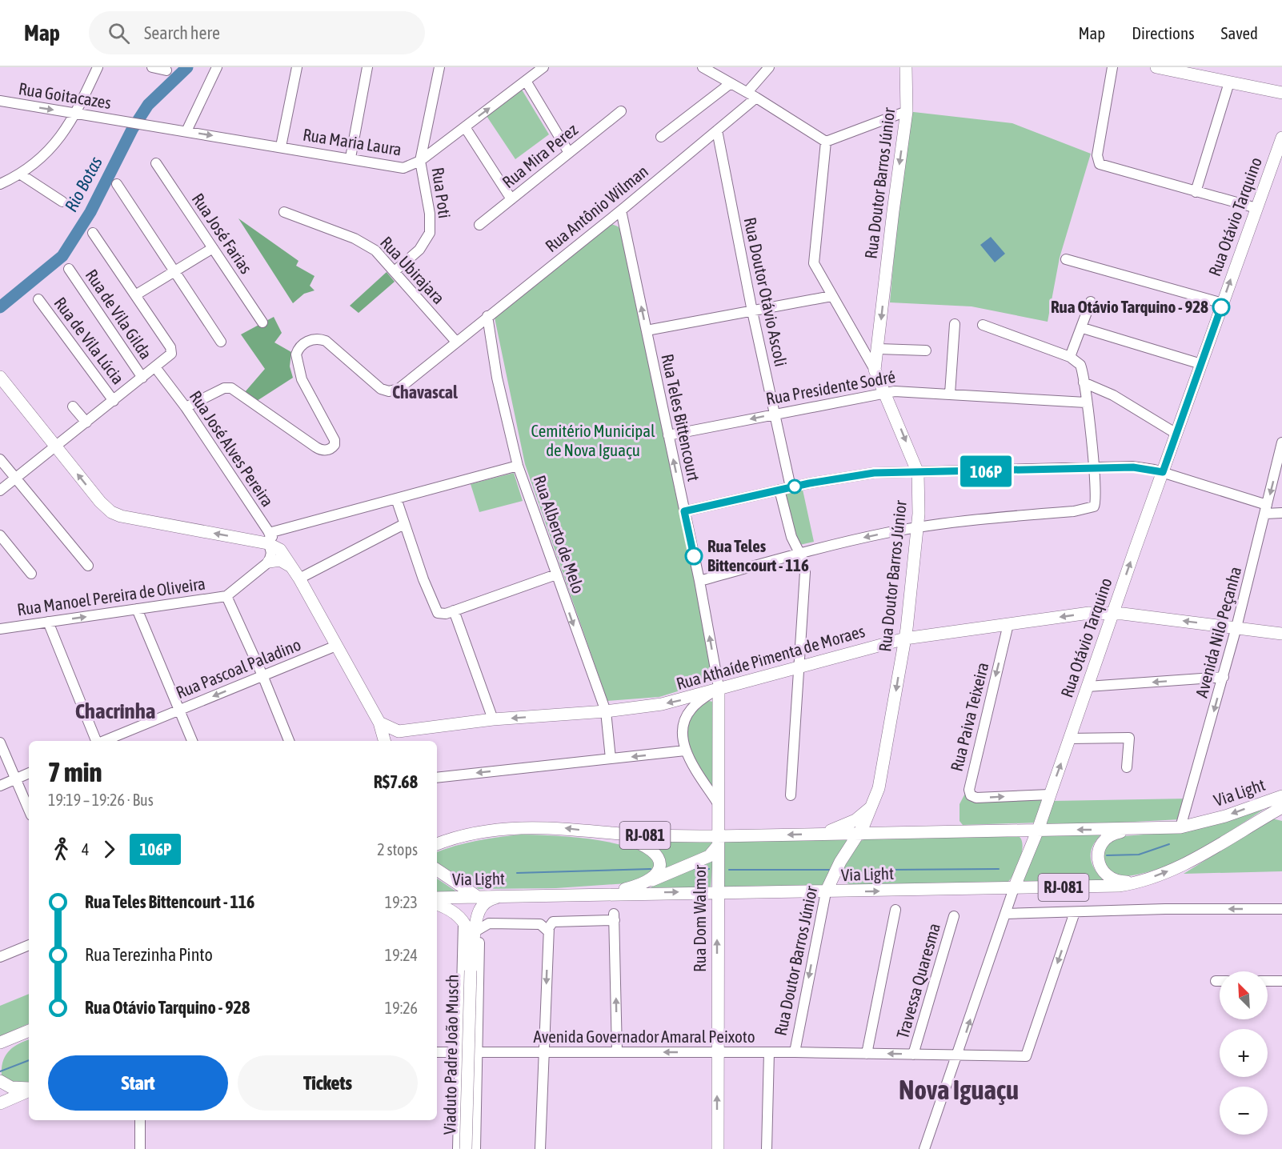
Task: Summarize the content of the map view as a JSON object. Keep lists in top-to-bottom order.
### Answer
{
  "streets": {
    "main road": [
      "Rua Doutor Barros Júnior",
      "Rua Otávio Tarquino",
      "Rua Athaíde Pimenta de Moraes",
      "Via Light",
      "RJ-081",
      "Rua Dom Walmor",
      "Viaduto Padre João Musch"
    ],
    "street": [
      "Rua Goitacazes",
      "Rua Maria Laura",
      "Rua Mira Perez",
      "Rua Poti",
      "Rua Antônio Wilman",
      "Rua José Farias",
      "Rua Ubirajara",
      "Rua Doutor Otávio Ascoli",
      "Rua de Vila Gilda",
      "Rua de Vila Lúcia",
      "Rua Presidente Sodré",
      "Rua Teles Bittencourt",
      "Rua José Alves Pereira",
      "Rua Alberto de Melo",
      "Rua Manoel Pereira de Oliveira",
      "Avenida Nilo Peçanha",
      "Rua Pascoal Paladino",
      "Rua Paiva Teixeira",
      "Travessa Quaresma",
      "Avenida Governador Amaral Peixoto"
    ]
  },
  "crossings": [
    ["Rua Goitacazes", "Rua Maria Laura"],
    ["Rua Maria Laura", "Rua Poti"],
    ["Rua Doutor Barros Júnior", "Rua Presidente Sodré"],
    ["Rua Doutor Barros Júnior", "Rua Athaíde Pimenta de Moraes"],
    ["Rua Doutor Barros Júnior", "Via Light"],
    ["Rua Doutor Barros Júnior", "Avenida Governador Amaral Peixoto"],
    ["Rua Poti", "Rua Ubirajara"],
    ["Rua Antônio Wilman", "Rua Ubirajara"],
    ["Rua Antônio Wilman", "Rua Doutor Otávio Ascoli"],
    ["Rua Antônio Wilman", "Rua Teles Bittencourt"],
    ["Rua Antônio Wilman", "Rua José Alves Pereira"],
    ["Rua Antônio Wilman", "Rua Alberto de Melo"],
    ["Rua Otávio Tarquino", "Rua Athaíde Pimenta de Moraes"],
    ["Rua Otávio Tarquino", "Rua Paiva Teixeira"],
    ["Rua Otávio Tarquino", "Via Light"],
    ["Rua Otávio Tarquino", "Avenida Governador Amaral Peixoto"],
    ["Rua Doutor Otávio Ascoli", "Rua Presidente Sodré"],
    ["Rua Presidente Sodré", "Rua Teles Bittencourt"],
    ["Rua Teles Bittencourt", "Rua Athaíde Pimenta de Moraes"],
    ["Rua Teles Bittencourt", "Rua Dom Walmor"],
    ["Rua Alberto de Melo", "Rua Athaíde Pimenta de Moraes"],
    ["Avenida Nilo Peçanha", "Rua Athaíde Pimenta de Moraes"],
    ["Avenida Nilo Peçanha", "Via Light"],
    ["Rua Athaíde Pimenta de Moraes", "Rua Paiva Teixeira"],
    ["Rua Athaíde Pimenta de Moraes", "Rua Dom Walmor"],
    ["Via Light", "Rua Dom Walmor"],
    ["Via Light", "Viaduto Padre João Musch"],
    ["Rua Dom Walmor", "Avenida Governador Amaral Peixoto"],
    ["Travessa Quaresma", "Avenida Governador Amaral Peixoto"]
  ],
  "one_way": [
    "Rua Doutor Barros Júnior",
    "Rua Otávio Tarquino",
    "Rua Teles Bittencourt",
    "Rua Manoel Pereira de Oliveira",
    "Avenida Nilo Peçanha",
    "Rua Athaíde Pimenta de Moraes",
    "Rua Pascoal Paladino",
    "Rua Dom Walmor",
    "Avenida Governador Amaral Peixoto"
  ],
  "districts": ["Chavascal", "Chacrinha", "Nova Iguaçu"],
  "water": ["Rio Botas"],
  "parks": ["Cemitério Municipal de Nova Iguaçu"],
  "places": ["Rua Otávio Tarquino - 928", "Rua Teles Bittencourt - 116"],
  "lines": ["bus line 106P"],
  "north": "top left",
  "page": {
    "header": "Map",
    "search": "Search here",
    "nav": ["Map", "Directions", "Saved"],
    "on_map": "106P",
    "heading": ["7 min", "19:19 – 19:26 · Bus", "R$7.68"],
    "legs": ["4", "106P", "2 stops"],
    "list": [
      {
        "name": "Rua Teles Bittencourt - 116",
        "value": "19:23"
      },
      {
        "name": "Rua Terezinha Pinto",
        "value": "19:24"
      },
      {
        "name": "Rua Otávio Tarquino - 928",
        "value": "19:26"
      }
    ],
    "map_buttons": ["+", "−"],
    "buttons": ["Start", "Tickets"]
  }
}
